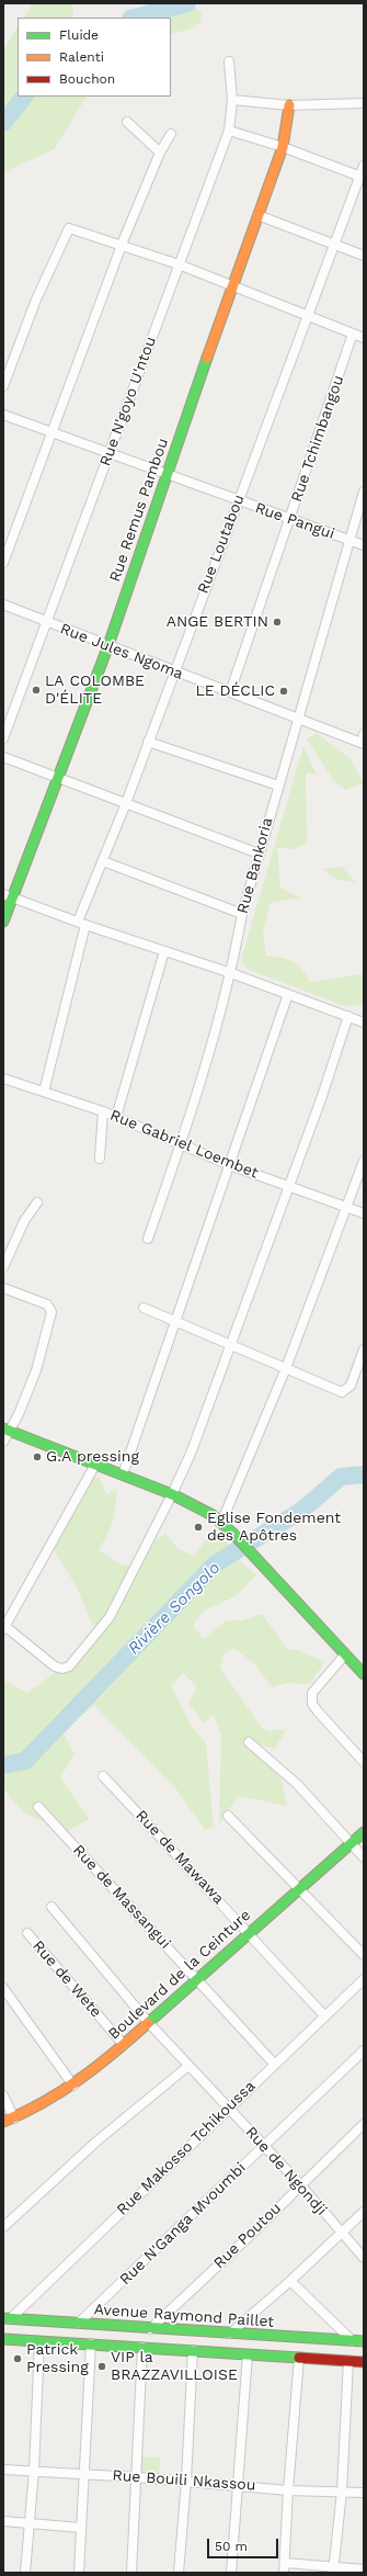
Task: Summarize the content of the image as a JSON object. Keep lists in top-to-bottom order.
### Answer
{
  "streets": {
    "street": [
      "Rue N'goyo U'ntou",
      "Rue Tchimbangou",
      "Rue Remus Pambou",
      "Rue Pangui",
      "Rue Loutabou",
      "Rue Jules Ngoma",
      "Rue Bankoria",
      "Rue Gabriel Loembet",
      "Rue de Mawawa",
      "Rue de Massangui",
      "Boulevard de la Ceinture",
      "Rue de Wete",
      "Rue Makosso Tchikoussa",
      "Rue de Ngondji",
      "Rue N'Ganga Mvoumbi",
      "Rue Poutou",
      "Avenue Raymond Paillet",
      "Rue Bouili Nkassou"
    ]
  },
  "crossings": [
    ["Rue N'goyo U'ntou", "Rue Pangui"],
    ["Rue N'goyo U'ntou", "Rue Jules Ngoma"],
    ["Rue Tchimbangou", "Rue Pangui"],
    ["Rue Tchimbangou", "Rue Jules Ngoma"],
    ["Rue Remus Pambou", "Rue Pangui"],
    ["Rue Remus Pambou", "Rue Jules Ngoma"],
    ["Rue Pangui", "Rue Loutabou"],
    ["Rue Pangui", "Rue Bankoria"],
    ["Rue Loutabou", "Rue Jules Ngoma"],
    ["Rue Loutabou", "Rue Gabriel Loembet"],
    ["Rue Jules Ngoma", "Rue Bankoria"],
    ["Rue Bankoria", "Rue Gabriel Loembet"],
    ["Rue de Mawawa", "Boulevard de la Ceinture"],
    ["Rue de Mawawa", "Rue Makosso Tchikoussa"],
    ["Rue de Massangui", "Boulevard de la Ceinture"],
    ["Rue de Massangui", "Rue Makosso Tchikoussa"],
    ["Boulevard de la Ceinture", "Rue de Wete"],
    ["Boulevard de la Ceinture", "Rue de Ngondji"],
    ["Rue Makosso Tchikoussa", "Rue de Ngondji"],
    ["Rue Makosso Tchikoussa", "Avenue Raymond Paillet"],
    ["Rue de Ngondji", "Rue N'Ganga Mvoumbi"],
    ["Rue de Ngondji", "Rue Poutou"],
    ["Rue N'Ganga Mvoumbi", "Avenue Raymond Paillet"],
    ["Rue Poutou", "Avenue Raymond Paillet"]
  ],
  "water": ["Rivière Songolo"],
  "places": [
    "ANGE BERTIN",
    "LA COLOMBE D'ÉLITE",
    "LE DÉCLIC",
    "G.A pressing",
    "Eglise Fondement des Apôtres",
    "Patrick Pressing",
    "VIP la BRAZZAVILLOISE"
  ],
  "legend": ["Fluide", "Ralenti", "Bouchon"],
  "scale_bar": "50 m"
}
